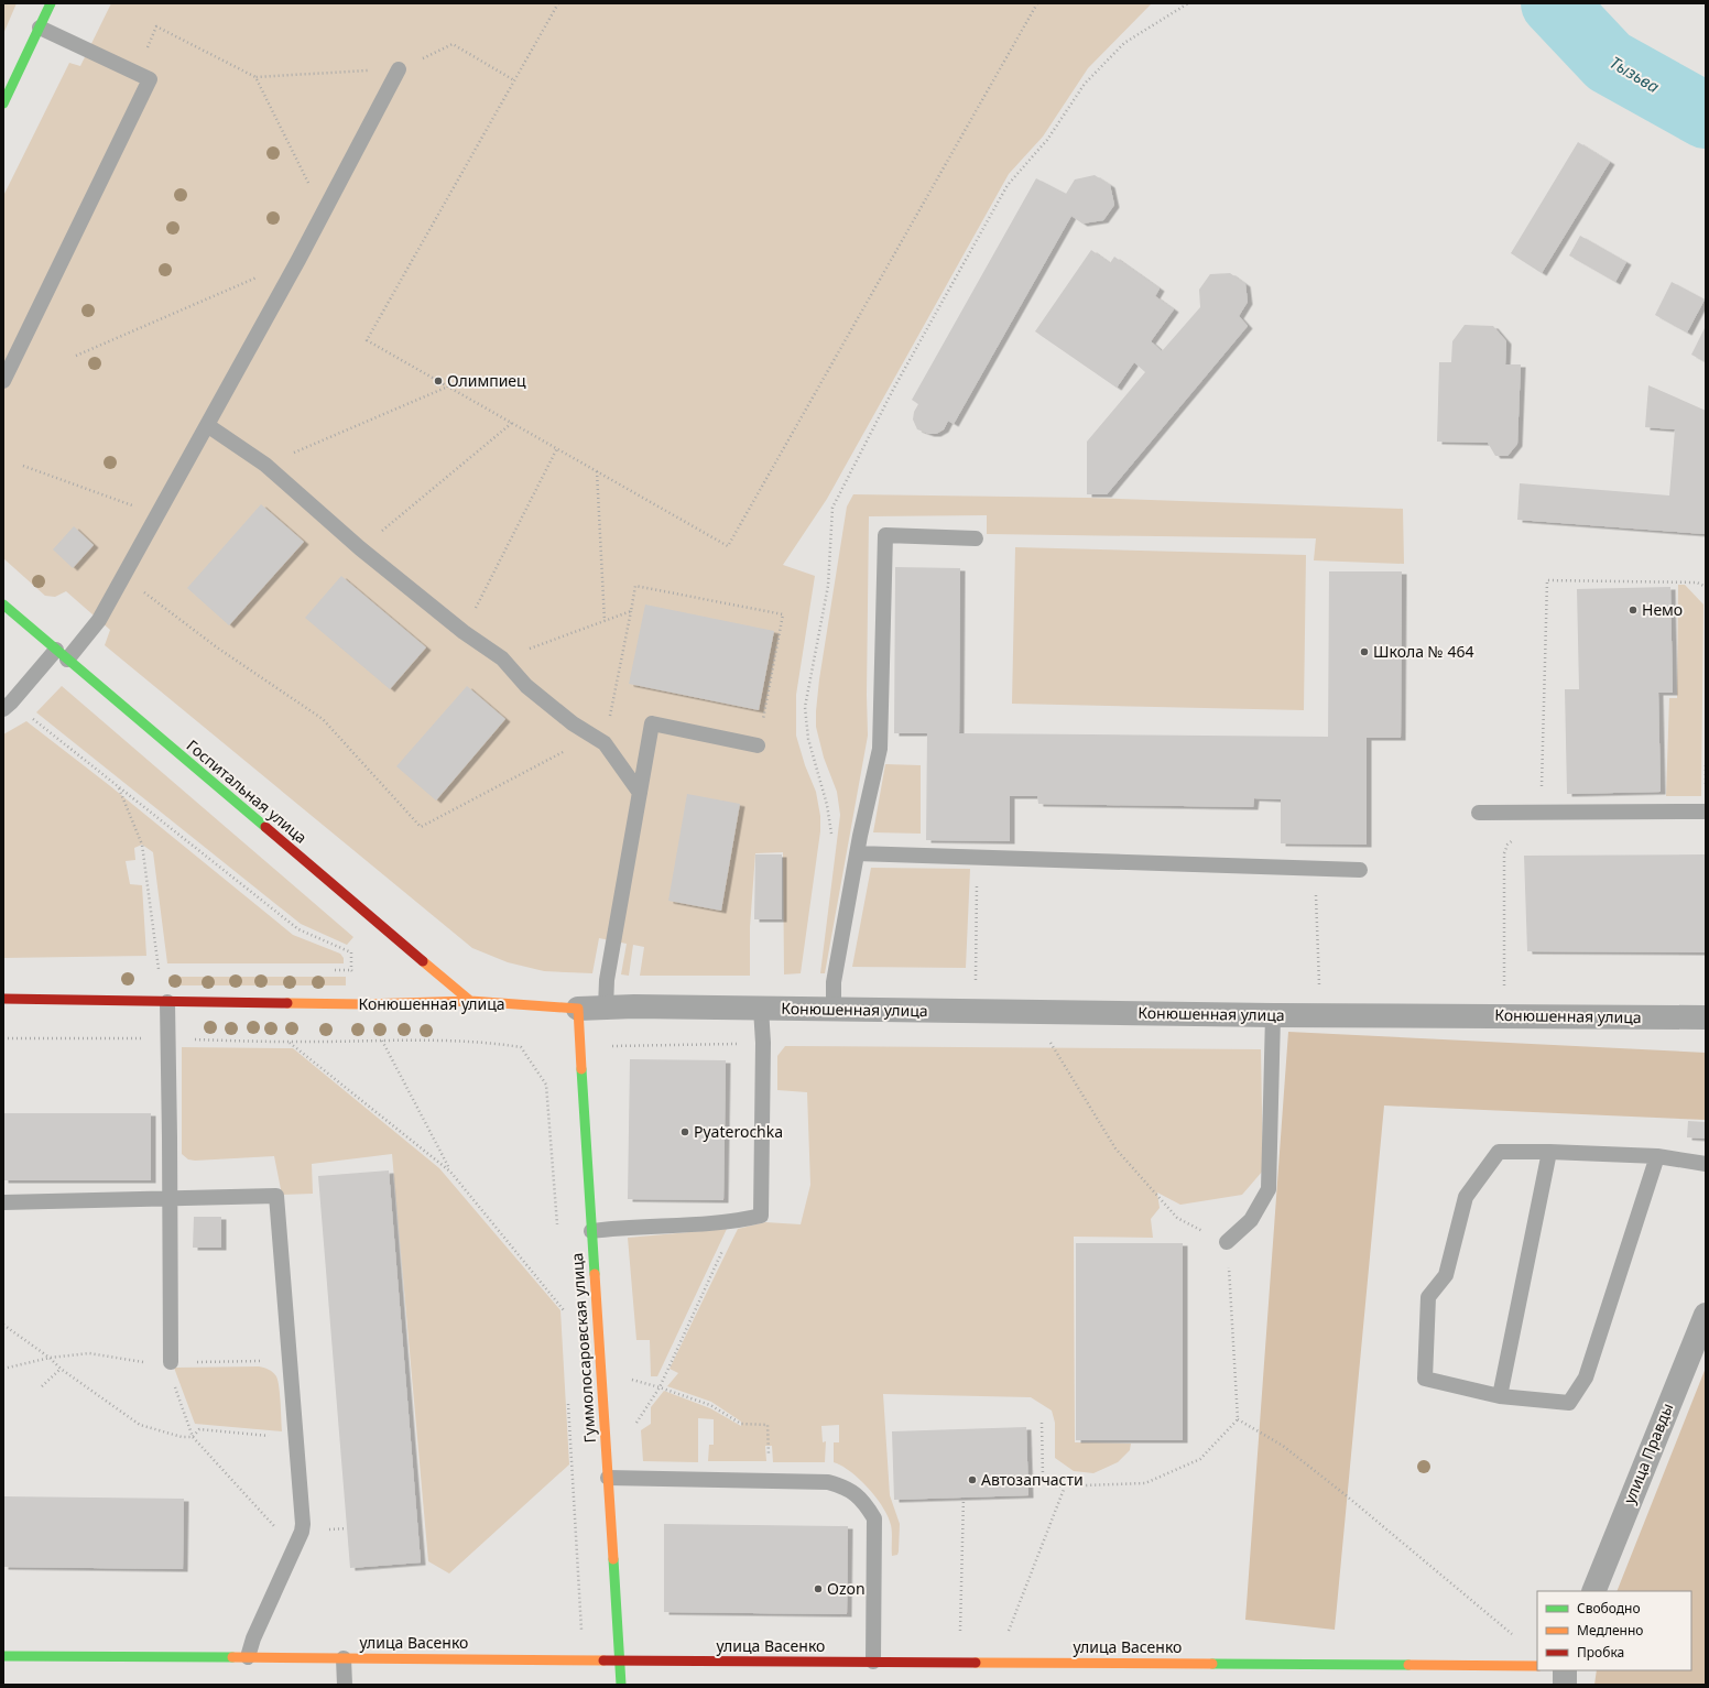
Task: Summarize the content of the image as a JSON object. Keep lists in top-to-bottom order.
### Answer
{
  "streets": {
    "street": [
      "Госпитальная улица",
      "Конюшенная улица",
      "Гуммолосаровская улица",
      "улица Правды",
      "улица Васенко"
    ]
  },
  "crossings": [
    ["Госпитальная улица", "Конюшенная улица"],
    ["Конюшенная улица", "Гуммолосаровская улица"],
    ["Гуммолосаровская улица", "улица Васенко"]
  ],
  "water": ["Тызьва"],
  "places": [
    "Олимпиец",
    "Немо",
    "Школа № 464",
    "Pyaterochka",
    "Автозапчасти",
    "Ozon"
  ],
  "legend": ["Свободно", "Медленно", "Пробка"]
}
